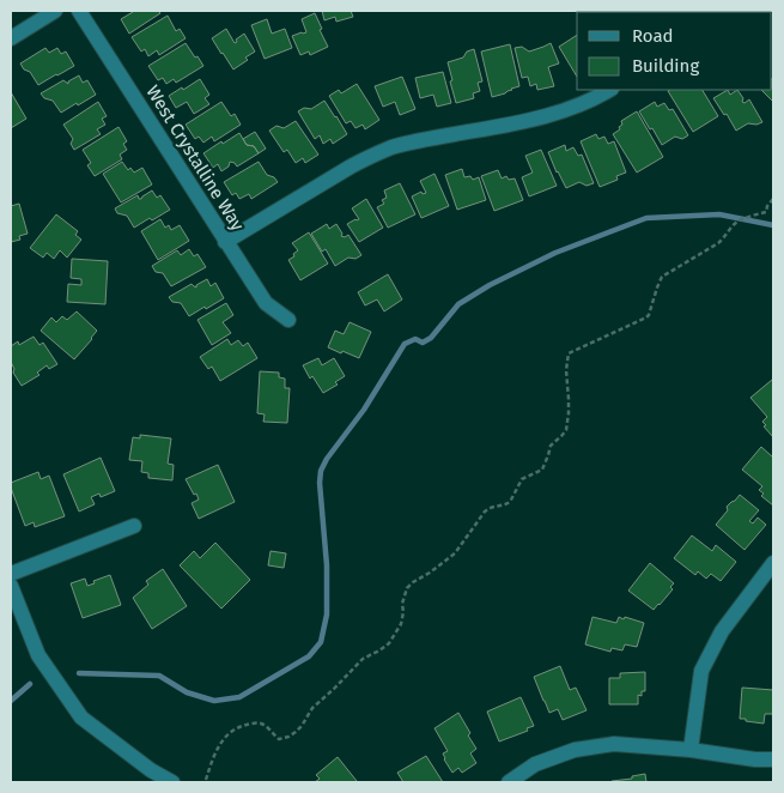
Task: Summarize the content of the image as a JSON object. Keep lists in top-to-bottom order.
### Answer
{
  "streets": {
    "street": ["West Crystalline Way"]
  },
  "legend": ["Road", "Building"]
}
